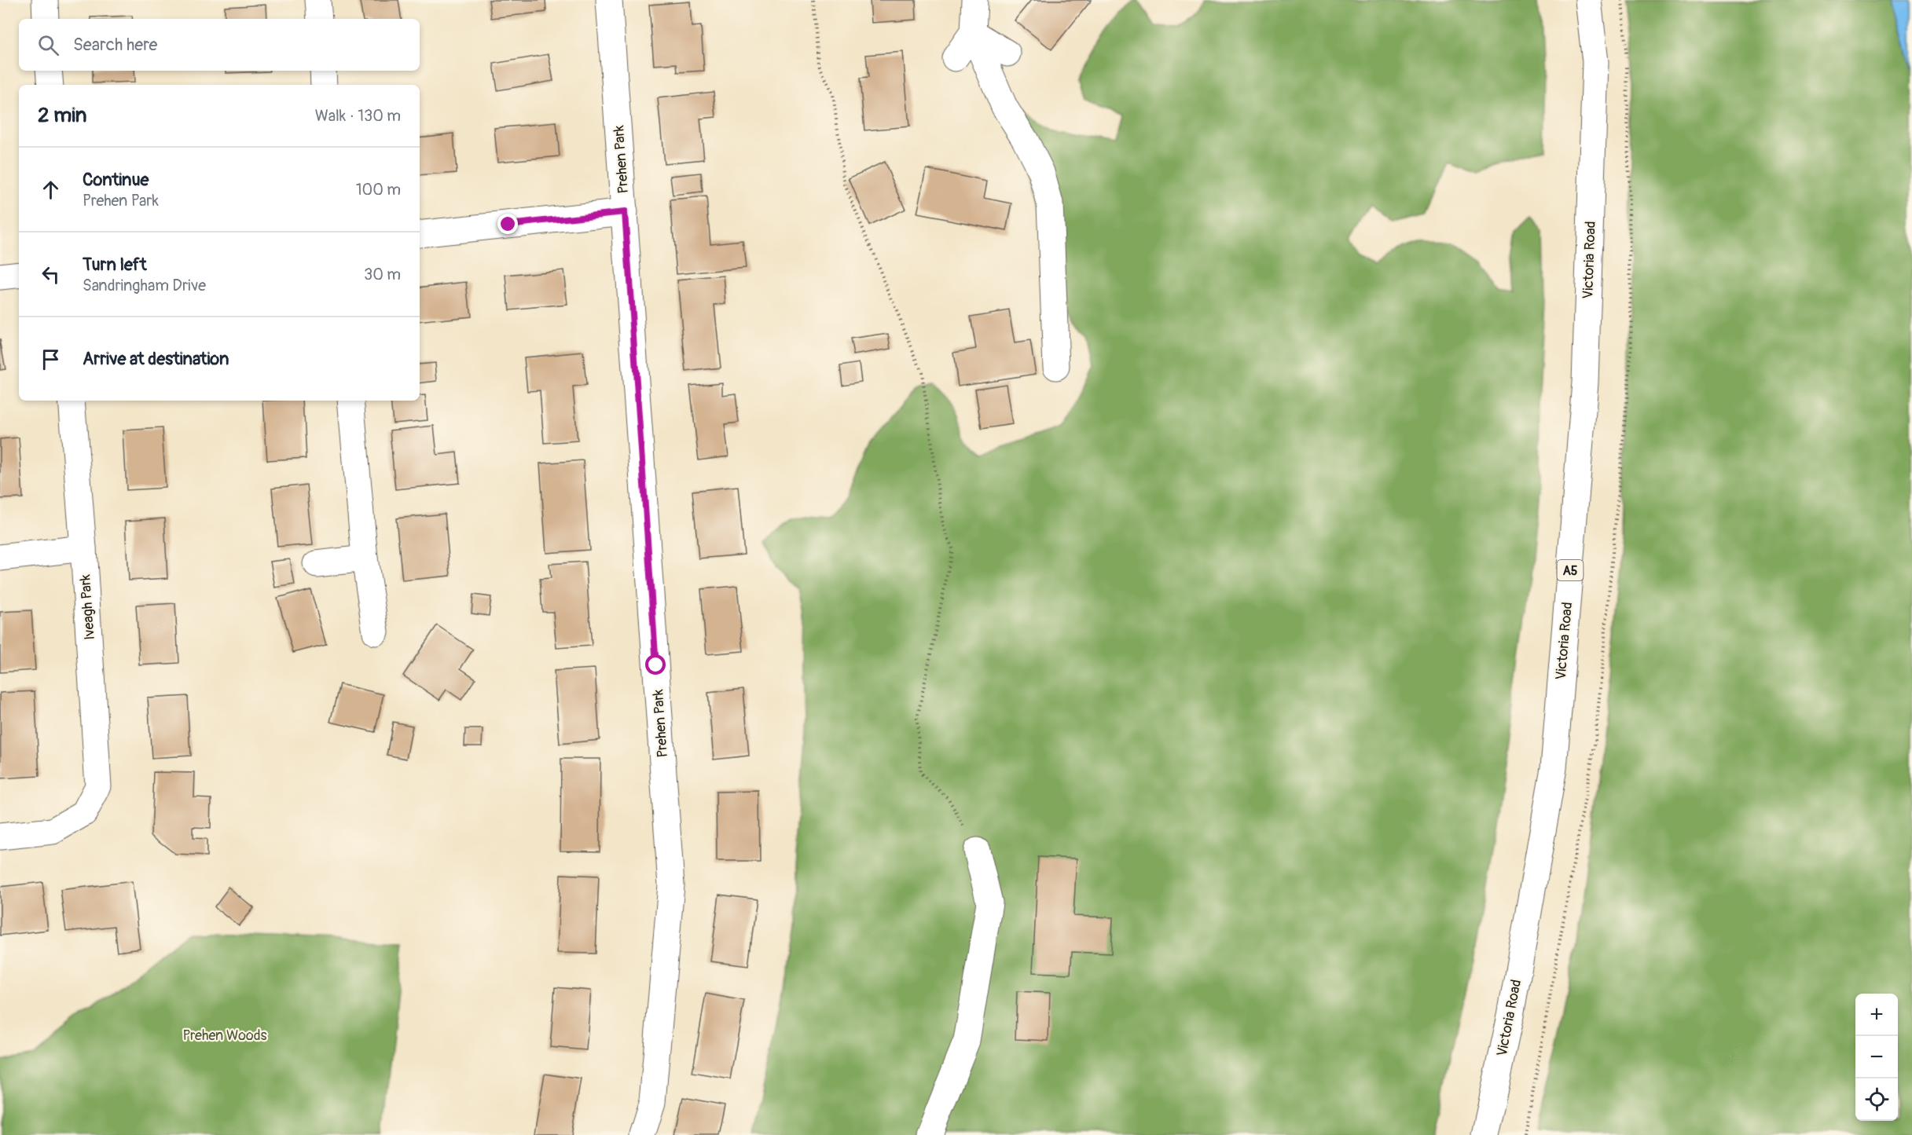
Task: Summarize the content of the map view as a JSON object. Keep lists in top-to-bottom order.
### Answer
{
  "streets": {
    "main road": [
      "Prehen Park",
      "Victoria Road",
      "A5",
      "Iveagh Park"
    ]
  },
  "parks": ["Prehen Woods"],
  "page": {
    "search": "Search here",
    "heading": ["2 min", "Walk · 130 m"],
    "list": [
      ["Continue", "Prehen Park", "100 m"],
      ["Turn left", "Sandringham Drive", "30 m"],
      "Arrive at destination"
    ],
    "map_buttons": ["+", "−"]
  }
}
